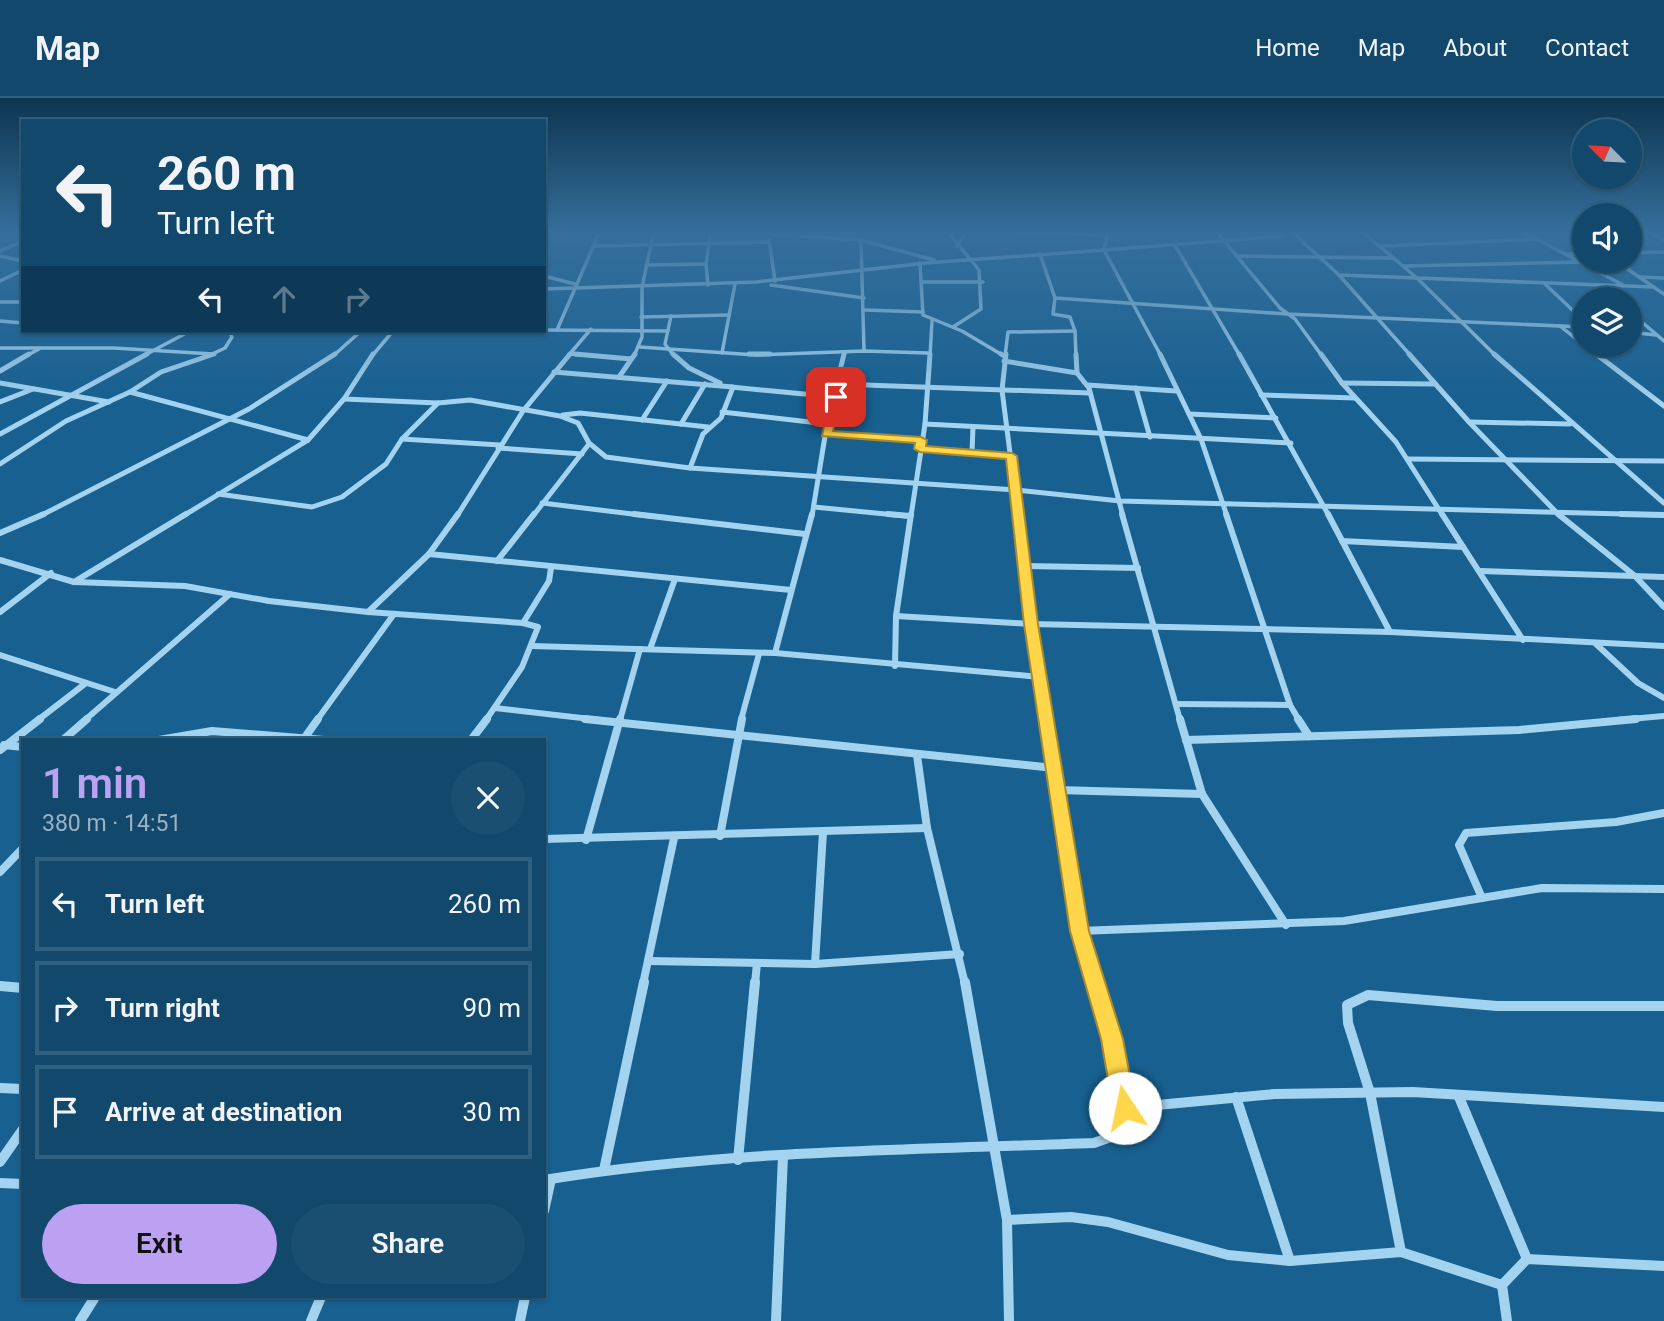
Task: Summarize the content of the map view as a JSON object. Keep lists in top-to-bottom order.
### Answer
{
  "north": "top left",
  "page": {
    "header": "Map",
    "nav": [
      "Home",
      "Map",
      "About",
      "Contact"
    ],
    "turn": ["260 m", "Turn left"],
    "heading": ["1 min", "380 m · 14:51"],
    "list": [
      {
        "name": "Turn left",
        "value": "260 m"
      },
      {
        "name": "Turn right",
        "value": "90 m"
      },
      {
        "name": "Arrive at destination",
        "value": "30 m"
      }
    ],
    "buttons": ["Exit", "Share"]
  }
}
